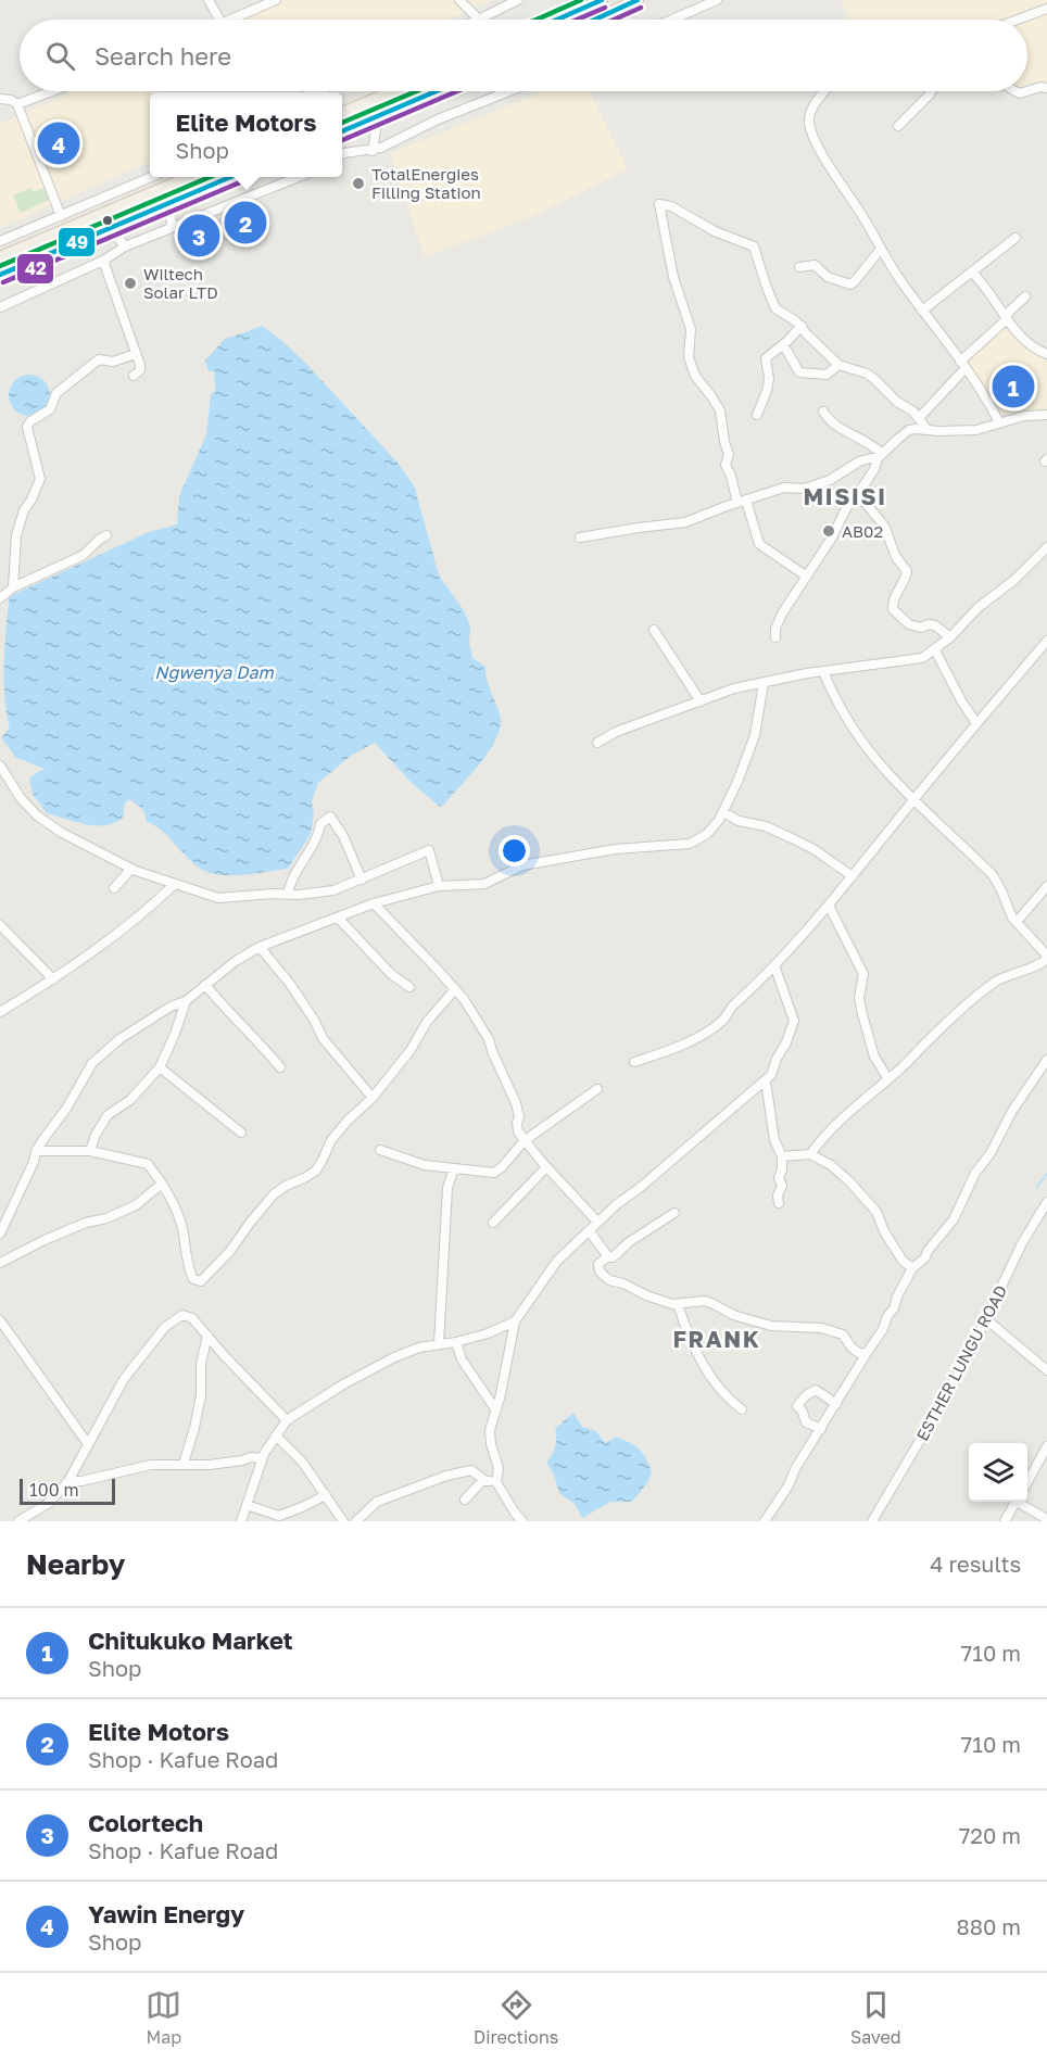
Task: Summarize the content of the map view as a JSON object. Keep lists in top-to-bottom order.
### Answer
{
  "streets": {
    "street": ["ESTHER LUNGU ROAD"]
  },
  "districts": ["MISISI", "FRANK"],
  "water": ["Ngwenya Dam"],
  "places": ["TotalEnergies Filling Station", "Wiltech Solar LTD", "AB02"],
  "lines": ["transit line 49", "transit line 42"],
  "scale_bar": "100 m",
  "page": {
    "search": "Search here",
    "popup": ["Elite Motors", "Shop"],
    "pins": [
      "4",
      "2",
      "3",
      "1"
    ],
    "scale": "100 m",
    "heading": ["Nearby", "4 results"],
    "list": [
      {
        "mark": "1",
        "name": "Chitukuko Market",
        "note": "Shop",
        "value": "710 m"
      },
      {
        "mark": "2",
        "name": "Elite Motors",
        "note": "Shop · Kafue Road",
        "value": "710 m"
      },
      {
        "mark": "3",
        "name": "Colortech",
        "note": "Shop · Kafue Road",
        "value": "720 m"
      },
      {
        "mark": "4",
        "name": "Yawin Energy",
        "note": "Shop",
        "value": "880 m"
      }
    ],
    "nav": ["Map", "Directions", "Saved"]
  }
}
